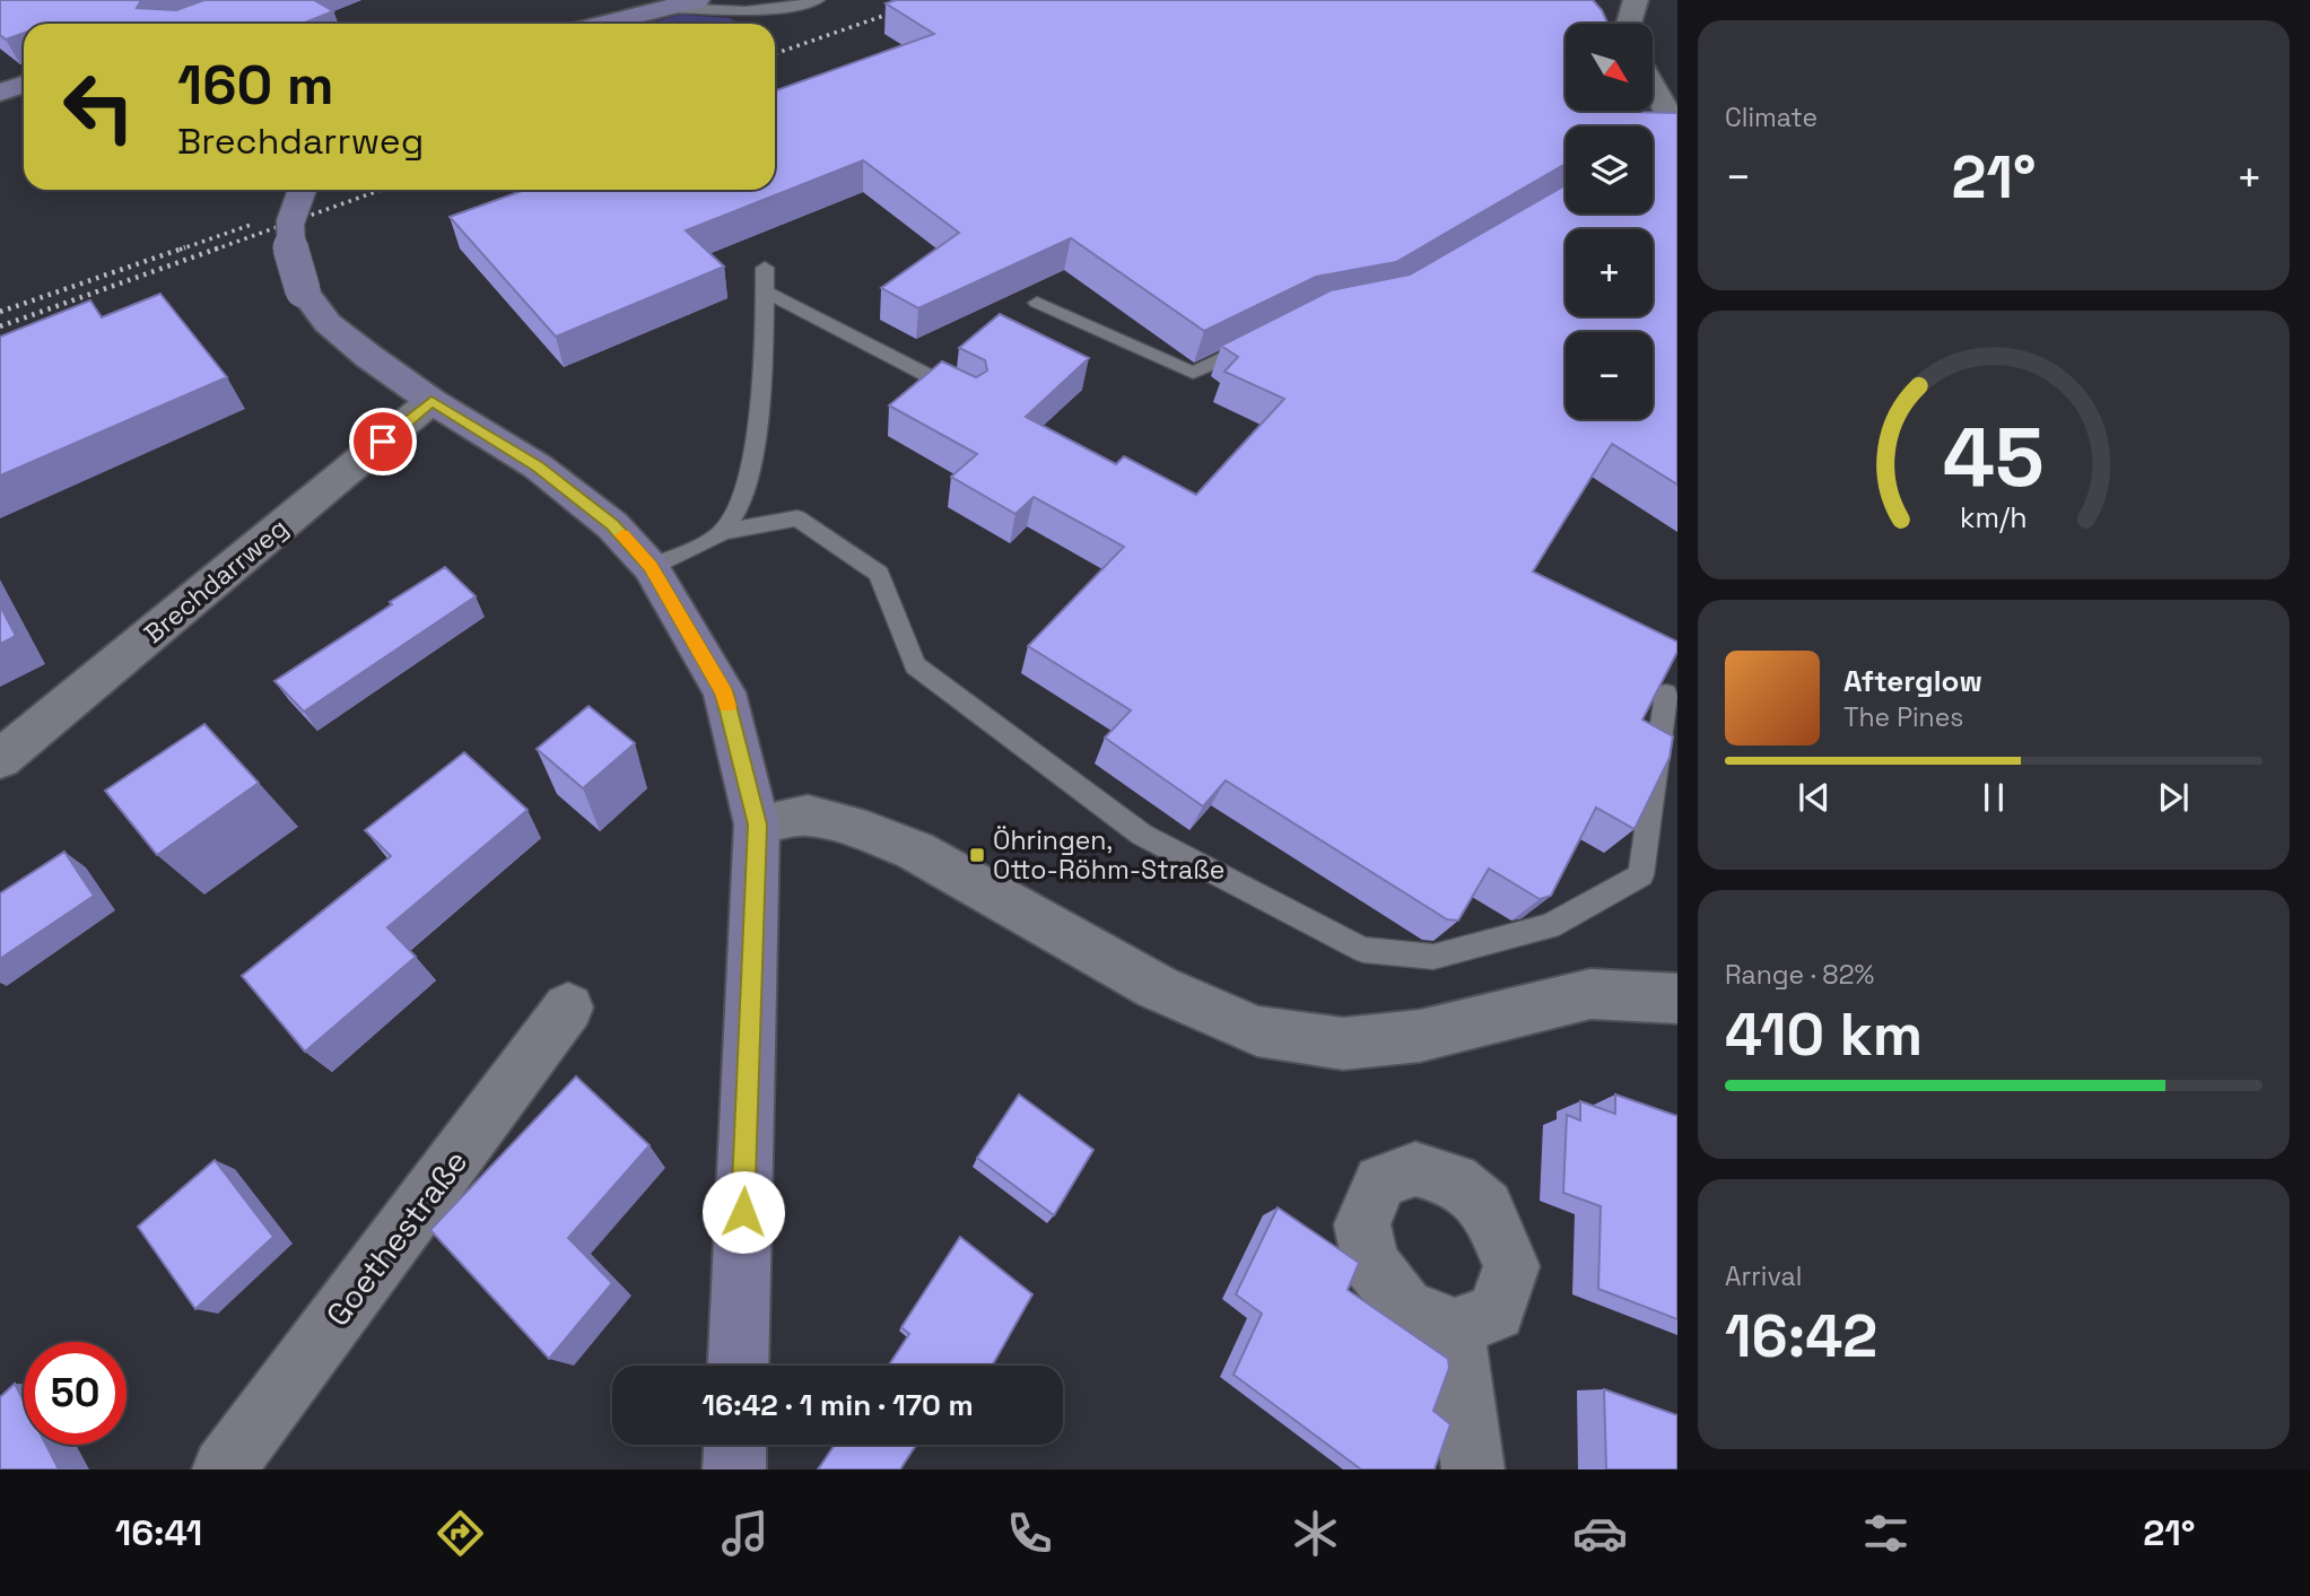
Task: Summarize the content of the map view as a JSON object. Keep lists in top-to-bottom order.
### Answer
{
  "streets": {
    "street": ["Brechdarrweg", "Goethestraße"]
  },
  "places": {
    "transit": ["Öhringen, Otto-Röhm-Straße"]
  },
  "north": "bottom right",
  "page": {
    "tile": [
      "Climate",
      ["Range · 82%", "410 km"],
      ["Arrival", "16:42"]
    ],
    "map_buttons": ["+", "−"],
    "turn": ["160 m", "Brechdarrweg"],
    "heat": ["−", "21°", "+"],
    "song": ["Afterglow", "The Pines"],
    "limit": "50",
    "trip": "16:42 · 1 min · 170 m",
    "tabs": ["16:41", "21°"],
    "gauge": ["45", "km/h"]
  }
}
